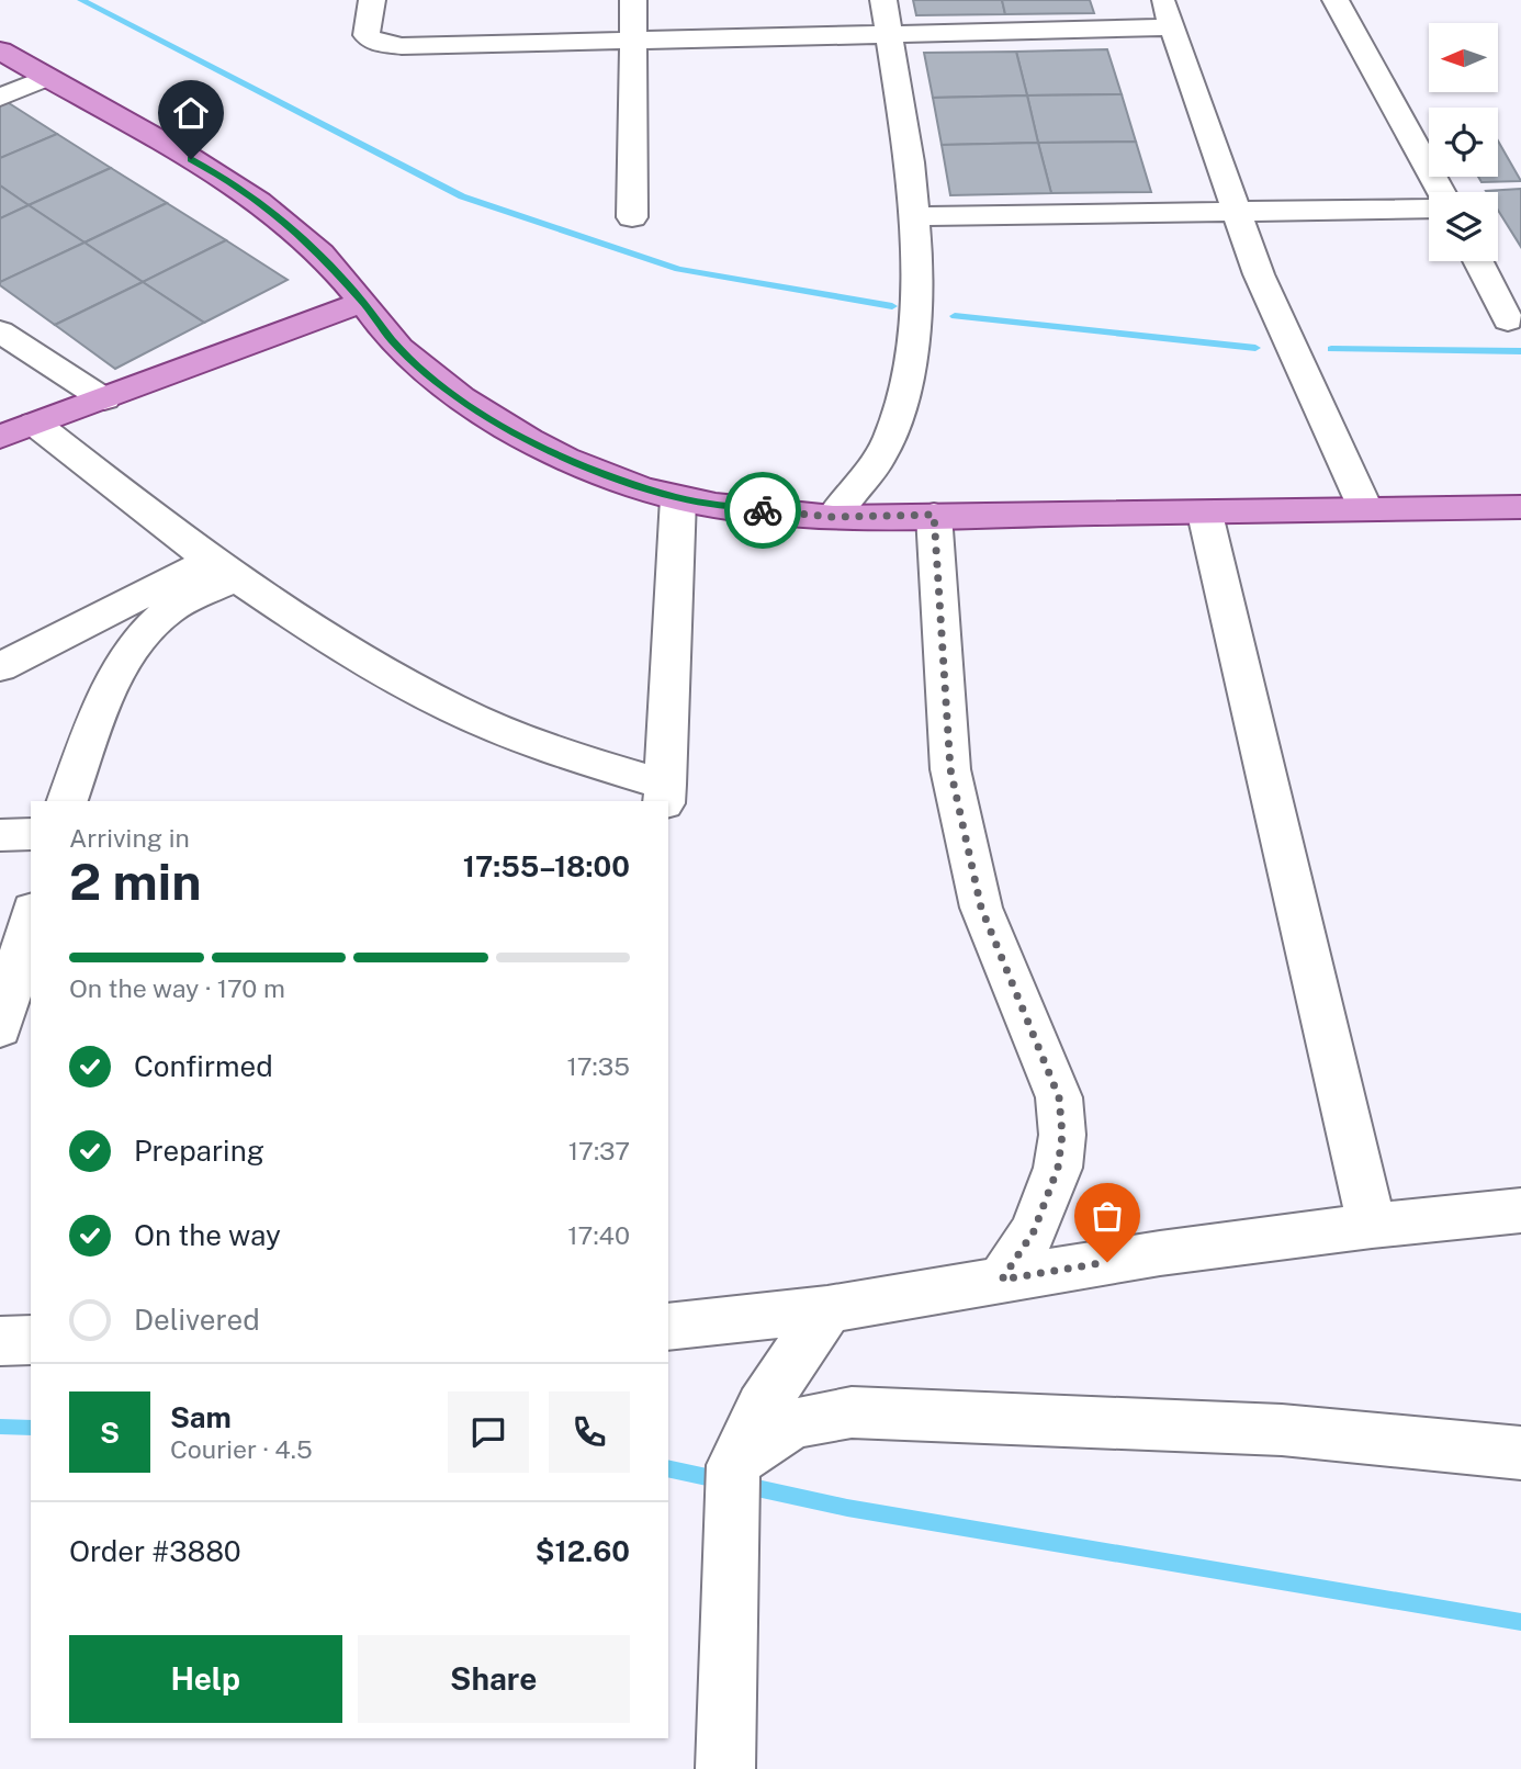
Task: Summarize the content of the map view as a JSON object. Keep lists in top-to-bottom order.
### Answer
{
  "north": "left",
  "page": {
    "heading": ["2 min", "Arriving in", "17:55–18:00"],
    "panel": [
      "Sam",
      "Courier · 4.5",
      "Order #3880",
      "$12.60"
    ],
    "bar": "On the way · 170 m",
    "list": [
      ["Confirmed", "17:35"],
      ["Preparing", "17:37"],
      ["On the way", "17:40"],
      "Delivered"
    ],
    "round": "S",
    "buttons": ["Help", "Share"]
  }
}
